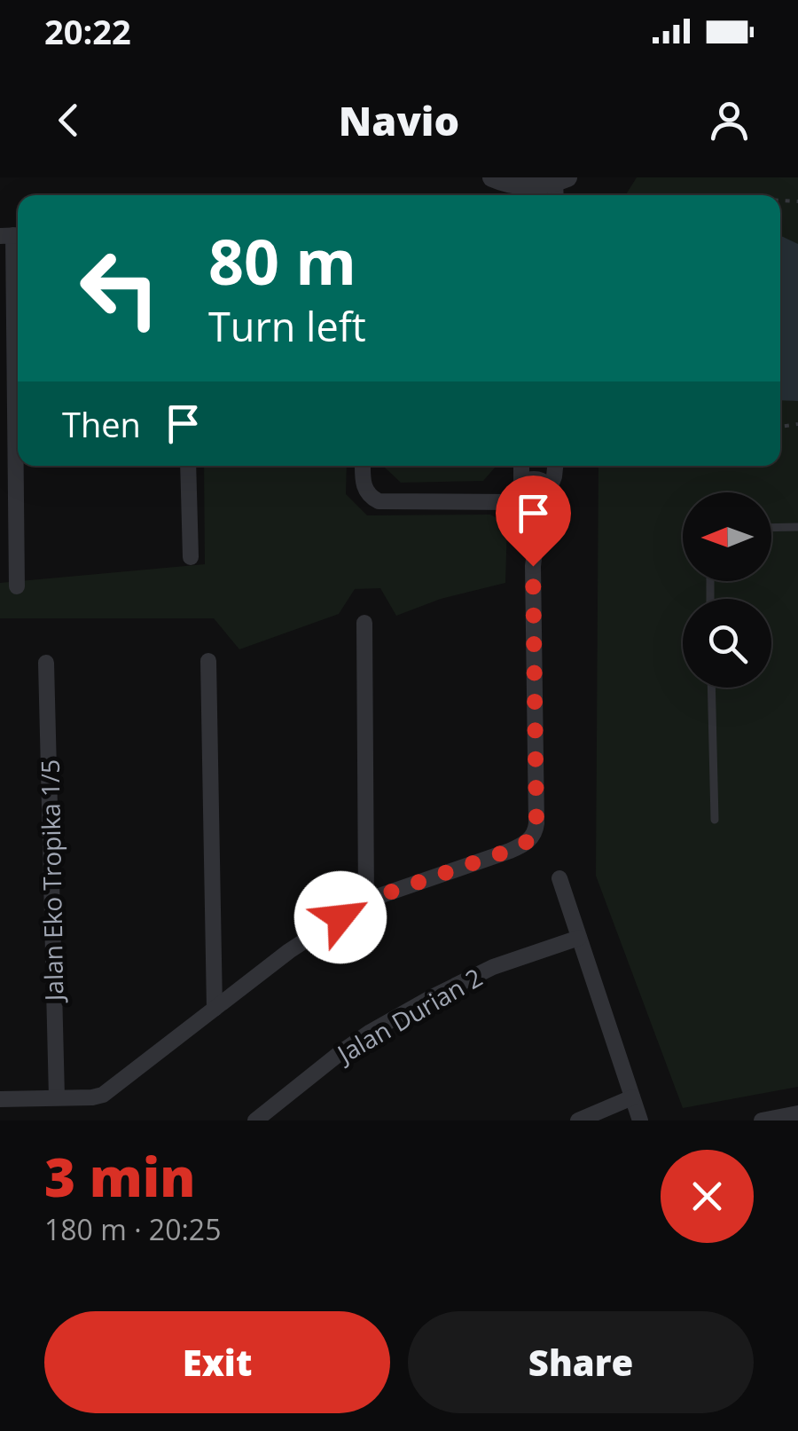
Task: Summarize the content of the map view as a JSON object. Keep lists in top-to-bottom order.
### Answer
{
  "streets": {
    "street": ["Jalan Eko Tropika 1/5", "Jalan Durian 2"]
  },
  "north": "left",
  "page": {
    "status": "20:22",
    "header": "Navio",
    "turn": ["80 m", "Turn left"],
    "then": "Then",
    "heading": ["3 min", "180 m · 20:25"],
    "buttons": ["Exit", "Share"]
  }
}
